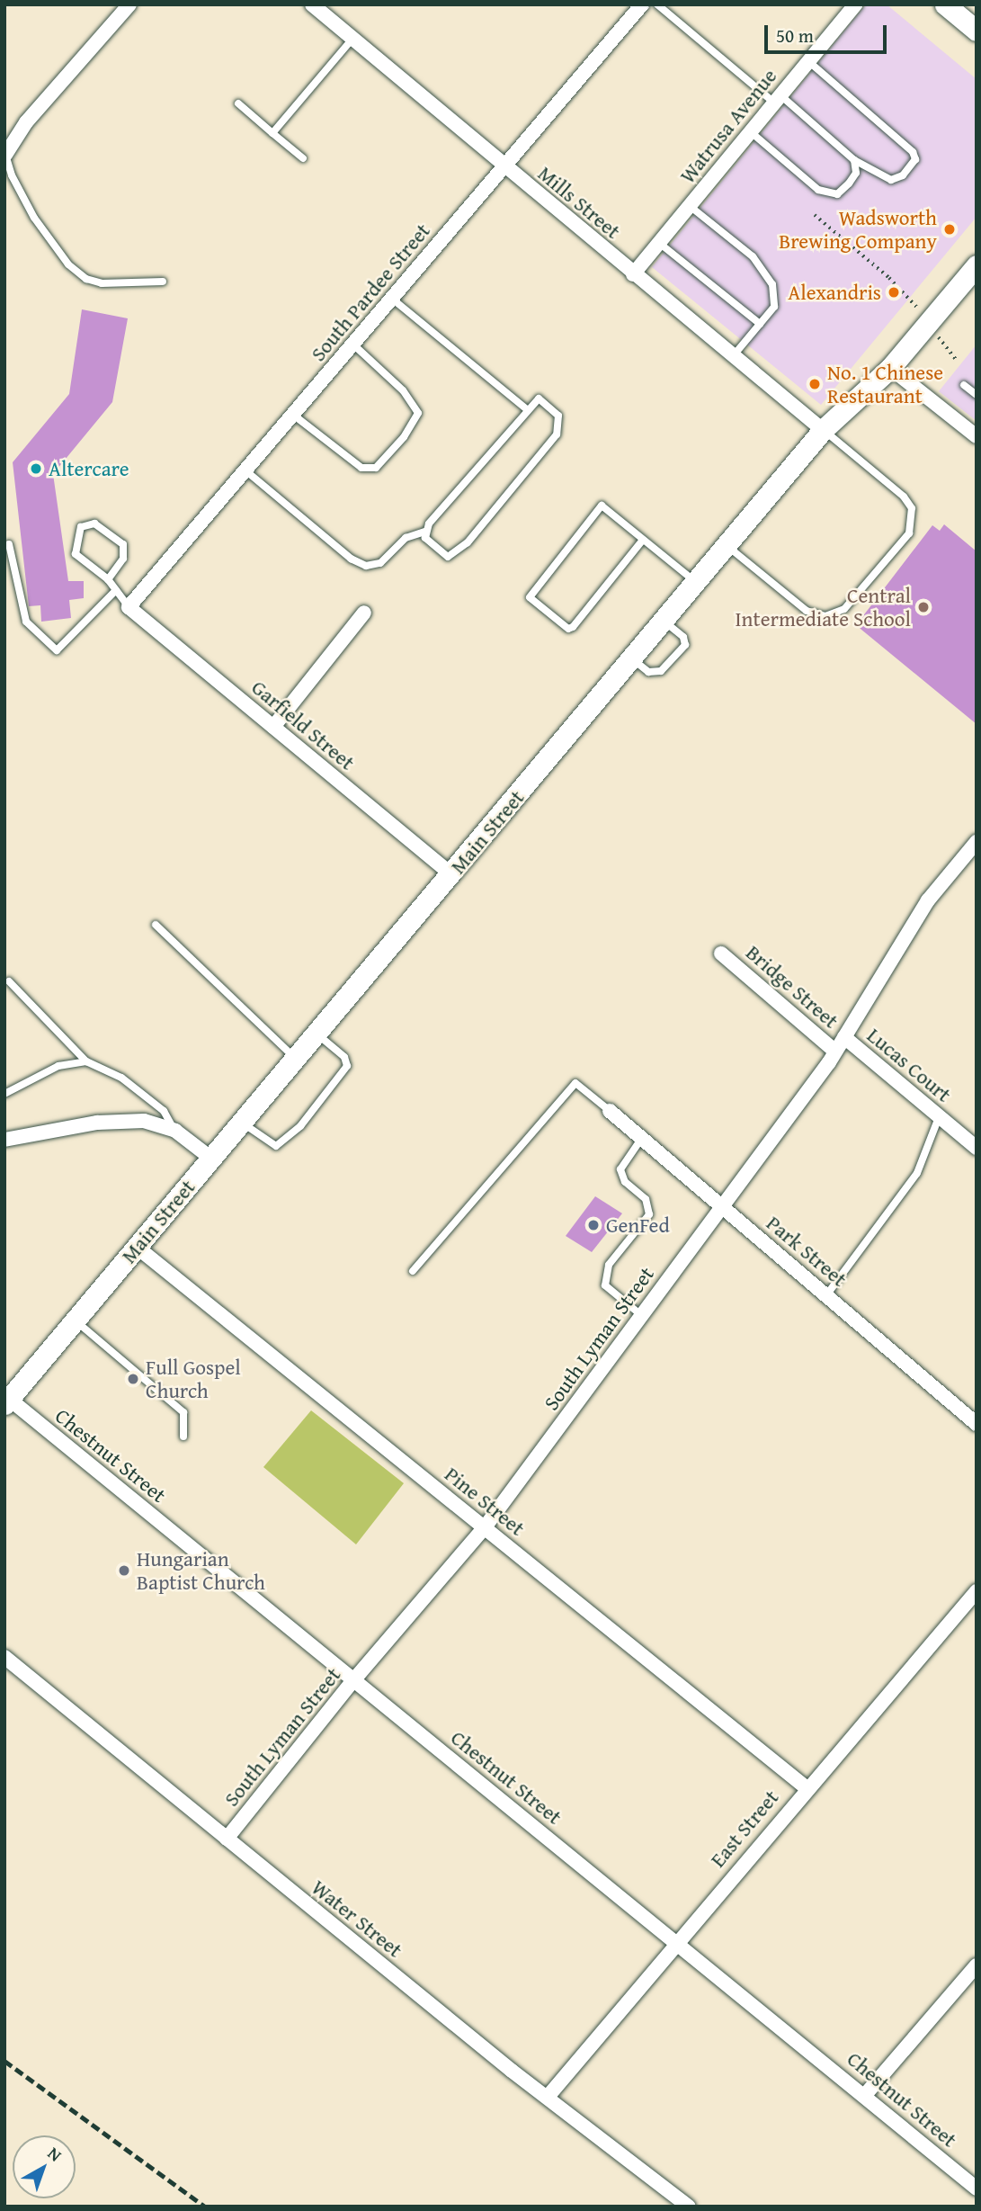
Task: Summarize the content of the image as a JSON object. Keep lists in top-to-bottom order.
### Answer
{
  "streets": {
    "main road": ["Main Street"],
    "street": [
      "Watrusa Avenue",
      "Mills Street",
      "South Pardee Street",
      "Garfield Street",
      "Bridge Street",
      "Lucas Court",
      "Park Street",
      "South Lyman Street",
      "Chestnut Street",
      "Pine Street",
      "East Street",
      "Water Street"
    ]
  },
  "crossings": [
    ["Watrusa Avenue", "Mills Street"],
    ["Mills Street", "South Pardee Street"],
    ["Mills Street", "Main Street"],
    ["South Pardee Street", "Garfield Street"],
    ["Garfield Street", "Main Street"],
    ["Main Street", "Chestnut Street"],
    ["Main Street", "Pine Street"],
    ["Bridge Street", "South Lyman Street"],
    ["Lucas Court", "South Lyman Street"],
    ["Park Street", "South Lyman Street"],
    ["South Lyman Street", "Chestnut Street"],
    ["South Lyman Street", "Pine Street"],
    ["South Lyman Street", "Water Street"],
    ["Chestnut Street", "East Street"],
    ["Pine Street", "East Street"],
    ["East Street", "Water Street"]
  ],
  "places": [
    "Wadsworth Brewing Company",
    "Alexandris",
    "No. 1 Chinese Restaurant",
    "Altercare",
    "Central Intermediate School",
    "GenFed",
    "Full Gospel Church",
    "Hungarian Baptist Church"
  ],
  "scale_bar": "50 m",
  "north": "top right"
}
